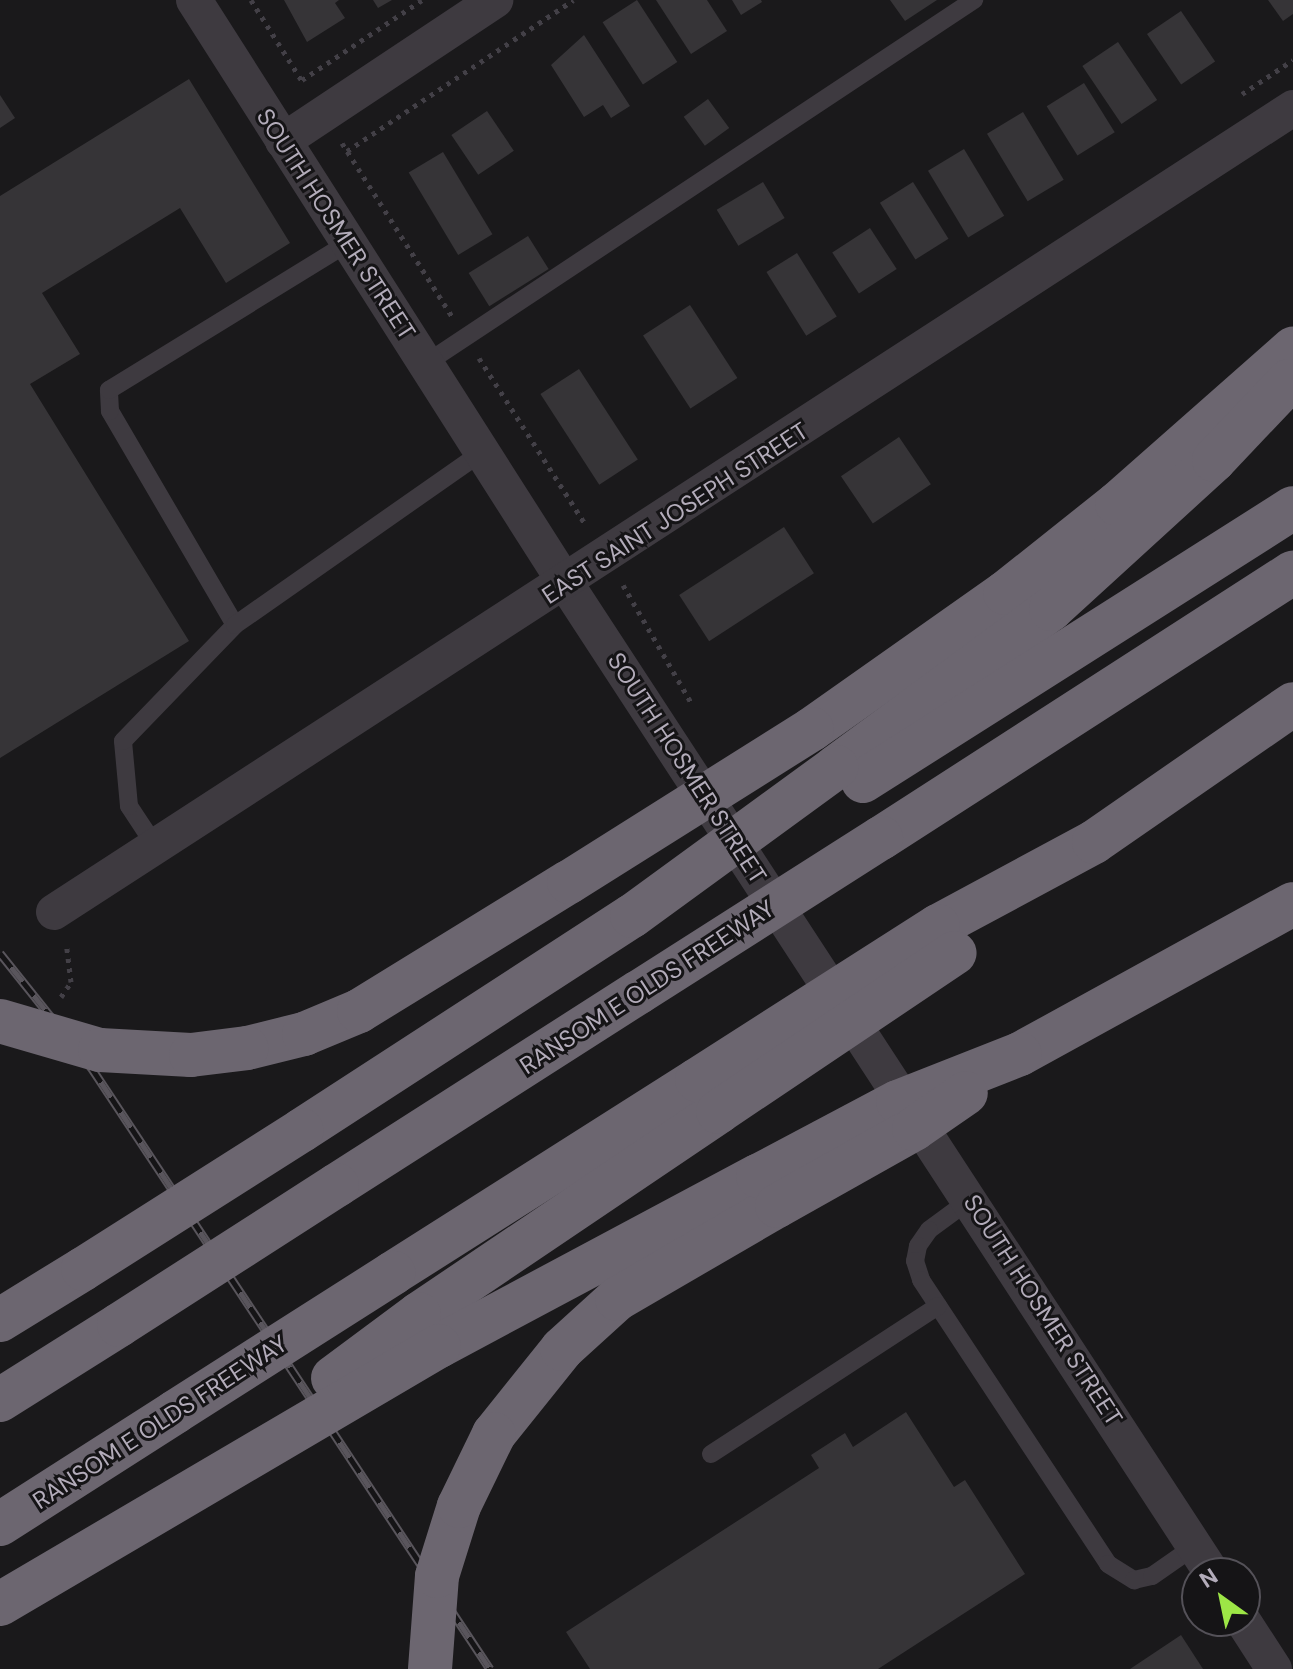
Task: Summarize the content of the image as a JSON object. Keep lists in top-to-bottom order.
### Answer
{
  "streets": {
    "highway": ["RANSOM E OLDS FREEWAY"],
    "street": ["SOUTH HOSMER STREET", "EAST SAINT JOSEPH STREET"]
  },
  "crossings": [
    ["SOUTH HOSMER STREET", "EAST SAINT JOSEPH STREET"]
  ],
  "north": "top left"
}
